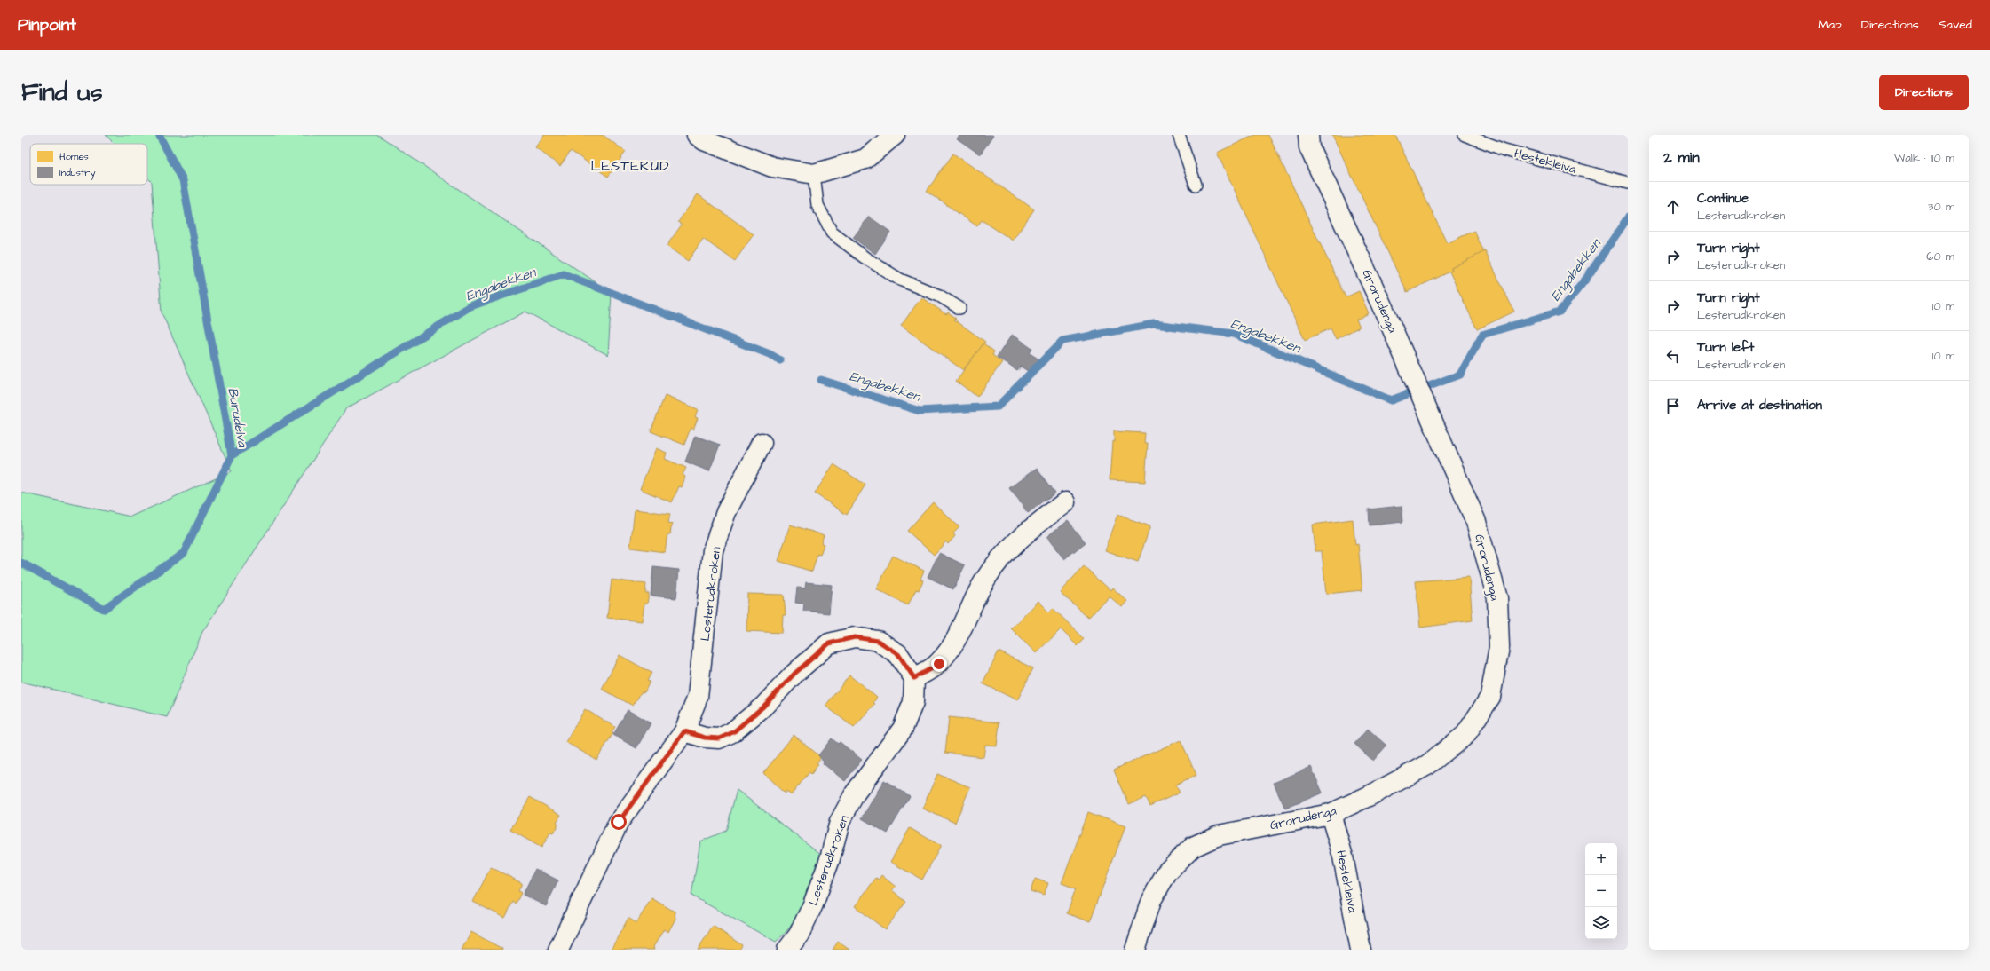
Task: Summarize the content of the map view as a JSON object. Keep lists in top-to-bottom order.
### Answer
{
  "streets": {
    "street": ["Hestekleiva", "Grorudenga", "Lesterudkroken"]
  },
  "crossings": [
    ["Hestekleiva", "Grorudenga"]
  ],
  "districts": ["LESTERUD"],
  "water": ["Engabekken", "Burudelva"],
  "legend": ["Homes", "Industry"],
  "page": {
    "header": "Pinpoint",
    "nav": ["Map", "Directions", "Saved"],
    "buttons": "Directions",
    "title": "Find us",
    "heading": ["2 min", "Walk · 110 m"],
    "list": [
      ["Continue", "Lesterudkroken", "30 m"],
      ["Turn right", "Lesterudkroken", "60 m"],
      ["Turn right", "Lesterudkroken", "10 m"],
      ["Turn left", "Lesterudkroken", "10 m"],
      "Arrive at destination"
    ],
    "map_buttons": ["+", "−"]
  }
}
